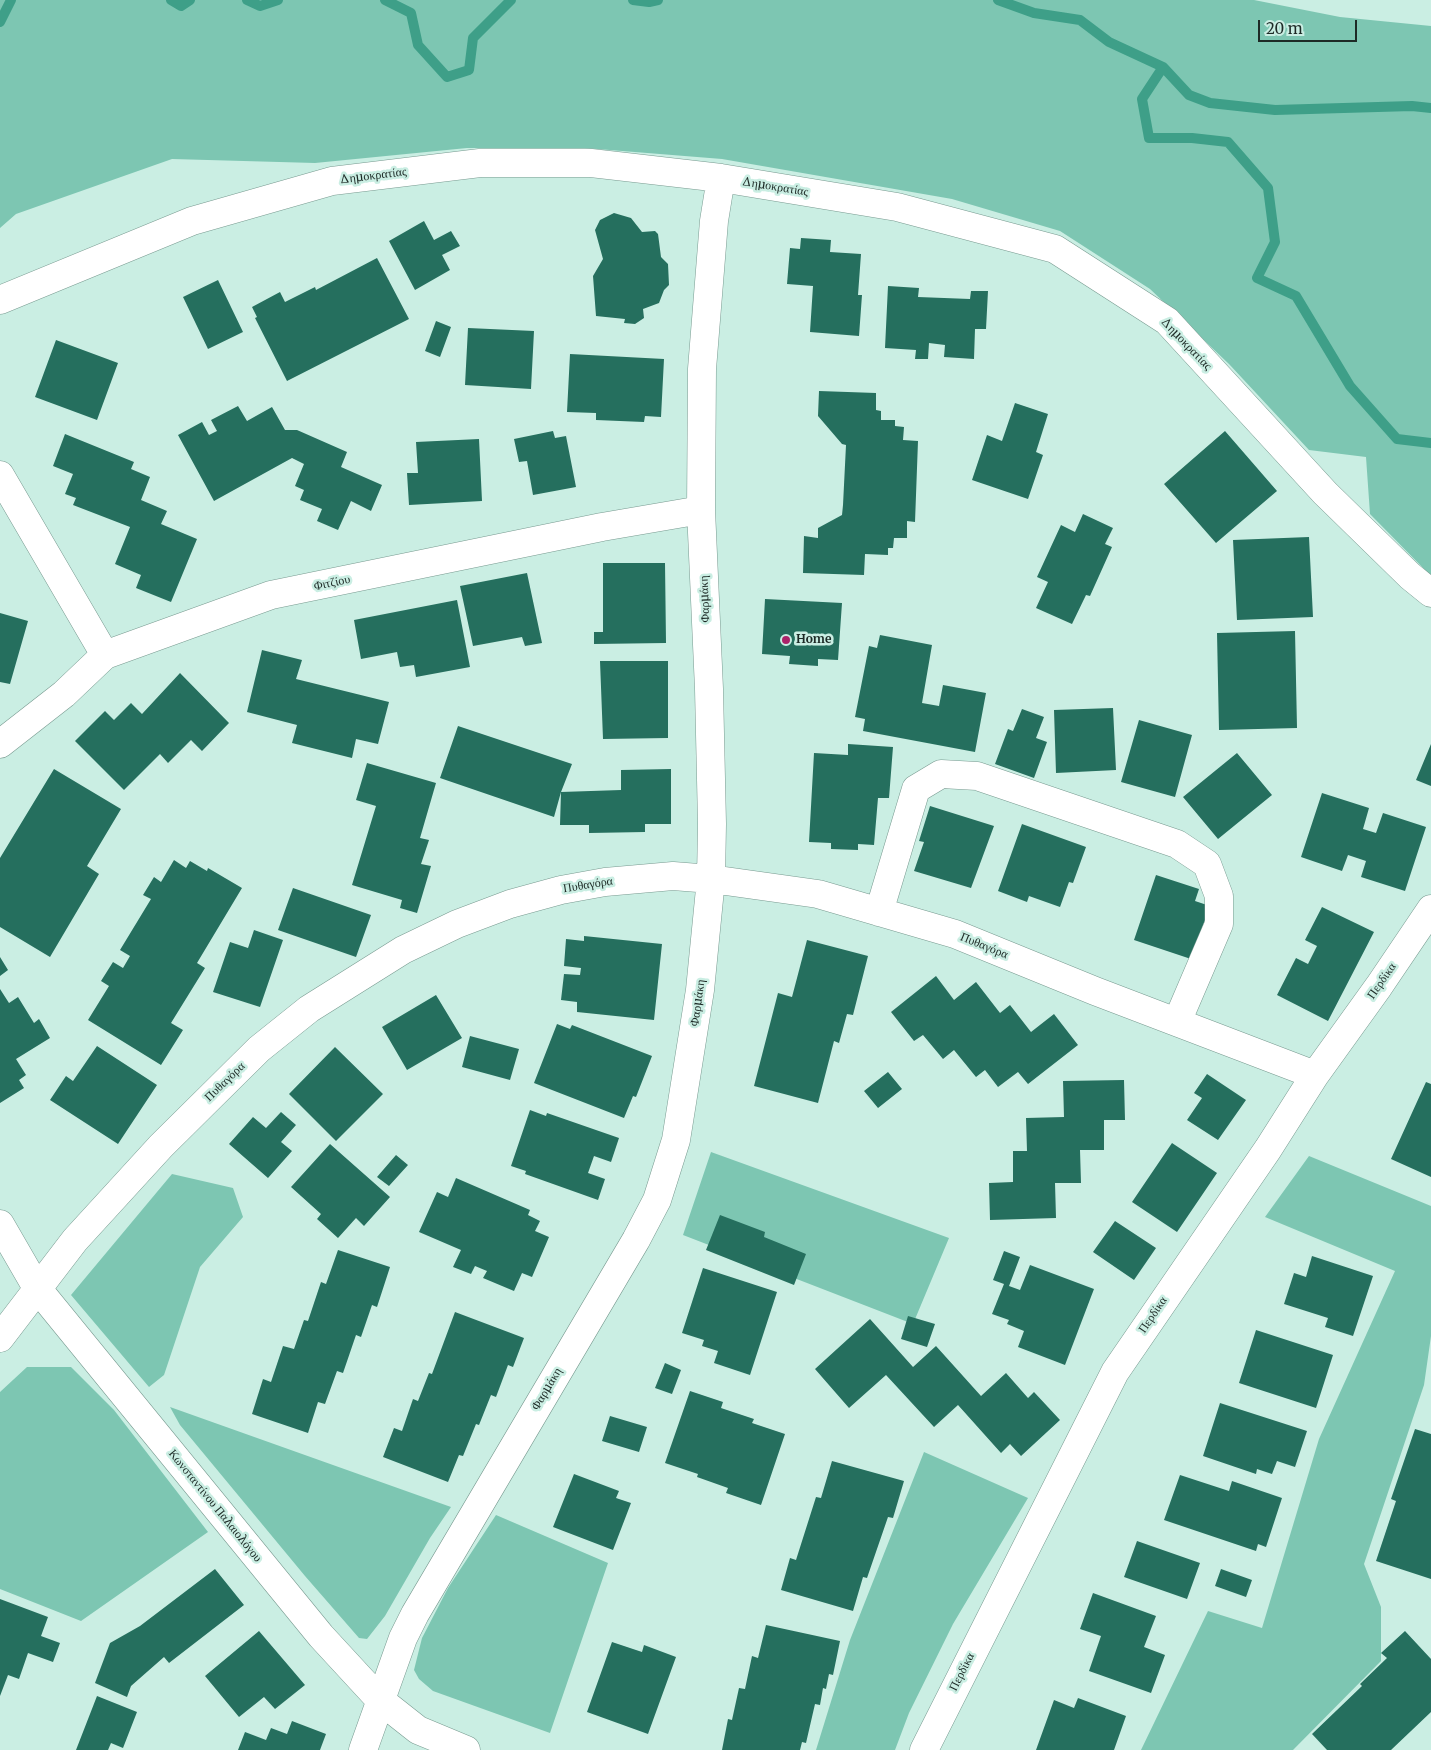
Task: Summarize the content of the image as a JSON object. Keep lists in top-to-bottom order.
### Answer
{
  "streets": {
    "street": [
      "Δημοκρατίας",
      "Φιτζίου",
      "Φαρμάκη",
      "Πυθαγόρα",
      "Περδίκα",
      "Κωνσταντίνου Παλαιολόγου"
    ]
  },
  "crossings": [
    ["Δημοκρατίας", "Φαρμάκη"],
    ["Φιτζίου", "Φαρμάκη"],
    ["Φαρμάκη", "Πυθαγόρα"],
    ["Φαρμάκη", "Κωνσταντίνου Παλαιολόγου"],
    ["Πυθαγόρα", "Περδίκα"],
    ["Πυθαγόρα", "Κωνσταντίνου Παλαιολόγου"]
  ],
  "places": ["Home"],
  "scale_bar": "20 m"
}
